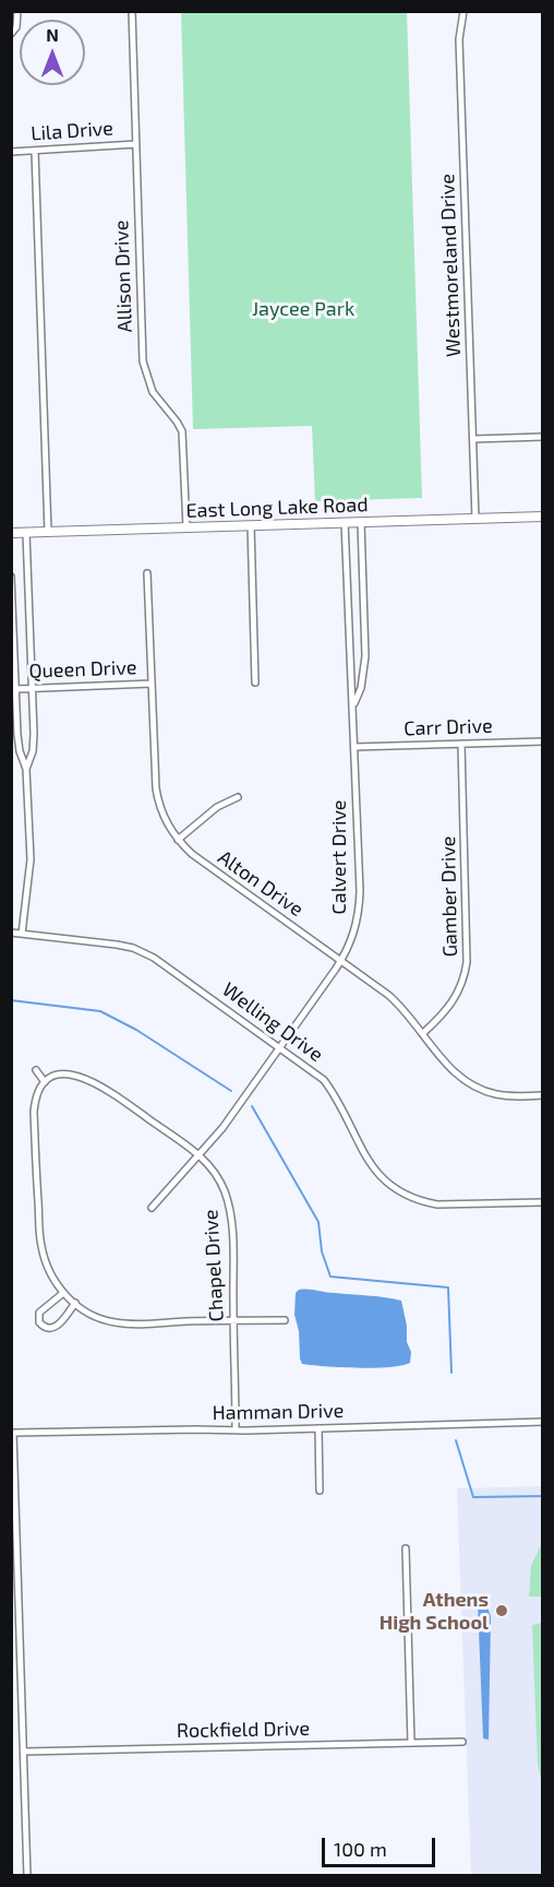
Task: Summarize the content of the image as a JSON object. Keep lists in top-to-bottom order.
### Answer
{
  "streets": {
    "main road": ["East Long Lake Road"],
    "street": [
      "Lila Drive",
      "Westmoreland Drive",
      "Allison Drive",
      "Queen Drive",
      "Carr Drive",
      "Calvert Drive",
      "Alton Drive",
      "Gamber Drive",
      "Welling Drive",
      "Chapel Drive",
      "Hamman Drive",
      "Rockfield Drive"
    ]
  },
  "crossings": [
    ["Lila Drive", "Allison Drive"],
    ["Westmoreland Drive", "East Long Lake Road"],
    ["Allison Drive", "East Long Lake Road"],
    ["East Long Lake Road", "Calvert Drive"],
    ["Queen Drive", "Alton Drive"],
    ["Carr Drive", "Calvert Drive"],
    ["Carr Drive", "Gamber Drive"],
    ["Calvert Drive", "Alton Drive"],
    ["Calvert Drive", "Welling Drive"],
    ["Calvert Drive", "Chapel Drive"],
    ["Alton Drive", "Gamber Drive"],
    ["Chapel Drive", "Hamman Drive"]
  ],
  "parks": ["Jaycee Park"],
  "places": ["Athens High School"],
  "scale_bar": "100 m",
  "north": "top"
}
